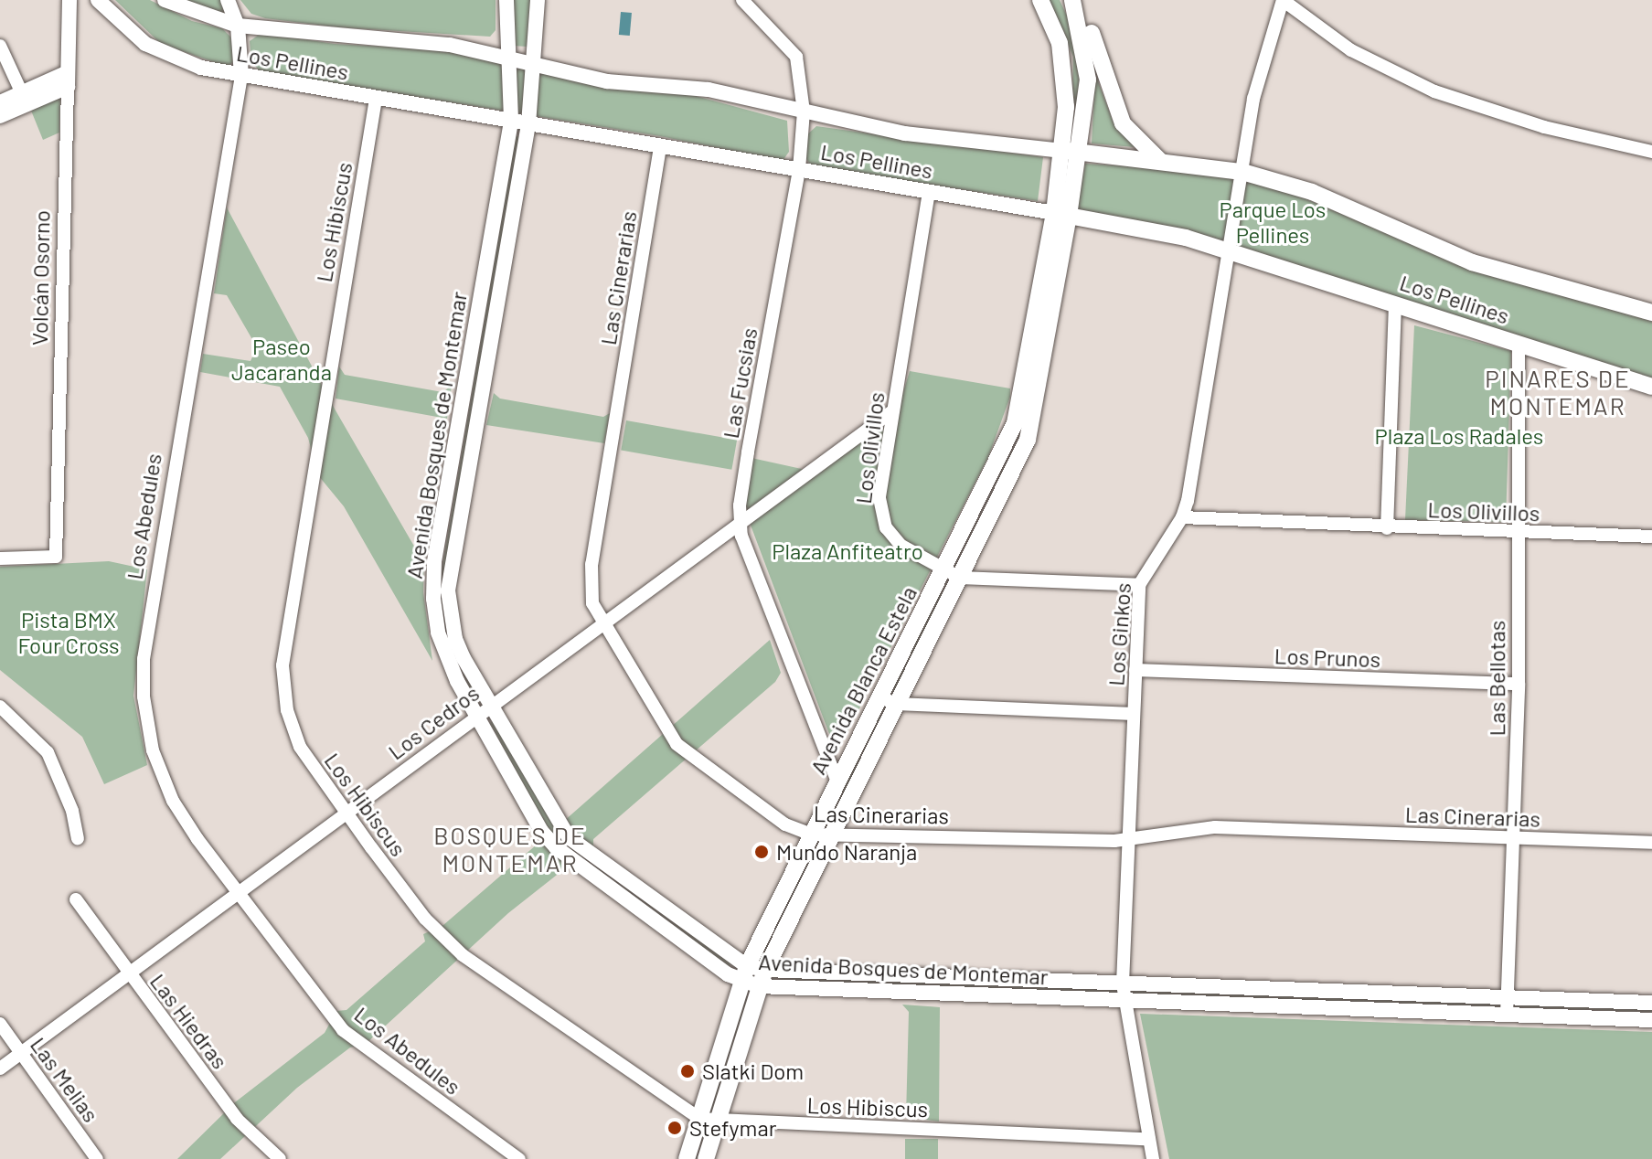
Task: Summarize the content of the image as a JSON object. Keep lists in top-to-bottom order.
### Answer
{
  "streets": {
    "main road": ["Los Pellines", "Avenida Blanca Estela"],
    "street": [
      "Los Hibiscus",
      "Volcán Osorno",
      "Las Cinerarias",
      "Las Fucsias",
      "Avenida Bosques de Montemar",
      "Los Olivillos",
      "Los Abedules",
      "Los Ginkos",
      "Los Prunos",
      "Las Bellotas",
      "Los Cedros",
      "Las Hiedras",
      "Las Melias"
    ]
  },
  "crossings": [
    ["Los Pellines", "Los Hibiscus"],
    ["Los Pellines", "Las Cinerarias"],
    ["Los Pellines", "Las Fucsias"],
    ["Los Pellines", "Avenida Bosques de Montemar"],
    ["Los Pellines", "Los Olivillos"],
    ["Los Pellines", "Los Abedules"],
    ["Los Pellines", "Los Ginkos"],
    ["Los Pellines", "Las Bellotas"],
    ["Los Pellines", "Avenida Blanca Estela"],
    ["Los Hibiscus", "Los Ginkos"],
    ["Los Hibiscus", "Avenida Blanca Estela"],
    ["Los Hibiscus", "Los Cedros"],
    ["Las Cinerarias", "Los Ginkos"],
    ["Las Cinerarias", "Las Bellotas"],
    ["Las Cinerarias", "Avenida Blanca Estela"],
    ["Las Cinerarias", "Los Cedros"],
    ["Las Fucsias", "Avenida Blanca Estela"],
    ["Las Fucsias", "Los Cedros"],
    ["Avenida Bosques de Montemar", "Los Ginkos"],
    ["Avenida Bosques de Montemar", "Las Bellotas"],
    ["Avenida Bosques de Montemar", "Avenida Blanca Estela"],
    ["Avenida Bosques de Montemar", "Los Cedros"],
    ["Los Olivillos", "Los Ginkos"],
    ["Los Olivillos", "Las Bellotas"],
    ["Los Olivillos", "Avenida Blanca Estela"],
    ["Los Olivillos", "Los Cedros"],
    ["Los Abedules", "Los Cedros"],
    ["Los Ginkos", "Los Prunos"],
    ["Los Prunos", "Las Bellotas"],
    ["Los Cedros", "Las Hiedras"],
    ["Los Cedros", "Las Melias"]
  ],
  "districts": ["PINARES DE MONTEMAR", "BOSQUES DE MONTEMAR"],
  "parks": [
    "Parque Los Pellines",
    "Paseo Jacaranda",
    "Plaza Los Radales",
    "Plaza Anfiteatro",
    "Pista BMX Four Cross"
  ],
  "places": ["Mundo Naranja", "Slatki Dom", "Stefymar"]
}
